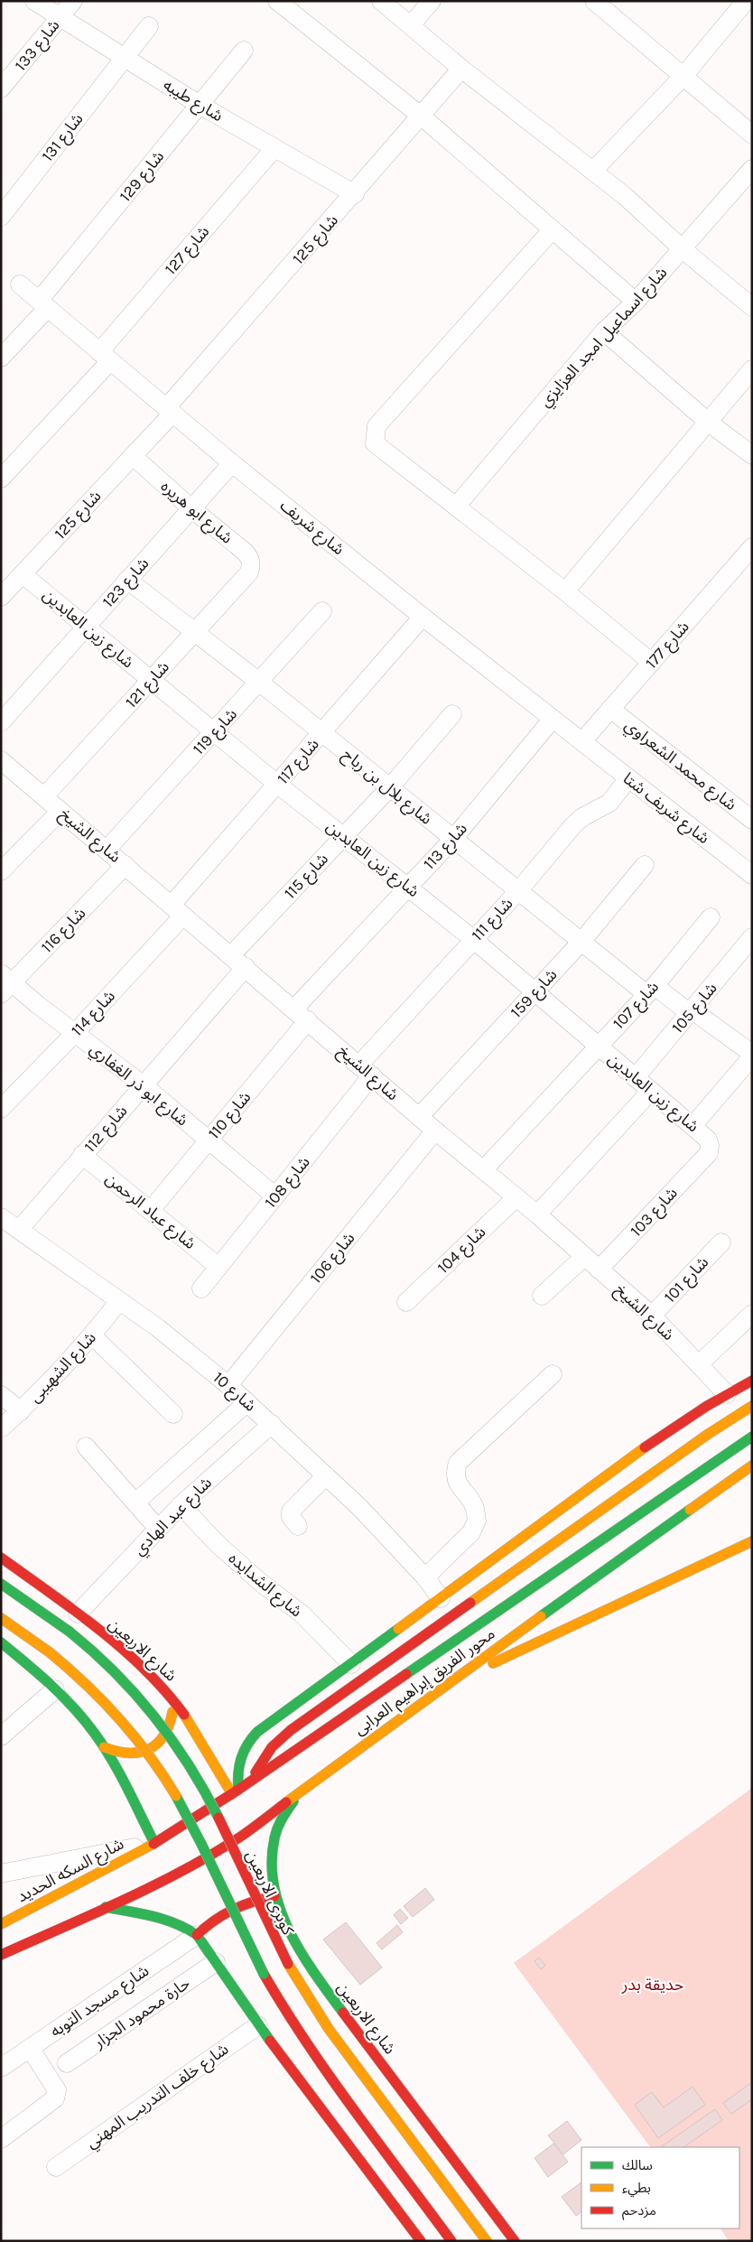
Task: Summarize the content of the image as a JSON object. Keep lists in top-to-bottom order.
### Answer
{
  "streets": {
    "street": [
      "شارع 133",
      "شارع طيبه",
      "شارع 131",
      "شارع 129",
      "شارع 125",
      "شارع 127",
      "شارع اسماعيل امجد العزايزي",
      "شارع ابو هريره",
      "شارع شريف",
      "شارع 123",
      "شارع زين العابدين",
      "شارع 177",
      "شارع 121",
      "شارع 119",
      "شارع 117",
      "شارع محمد الشعراوي",
      "شارع بلال بن رباح",
      "شارع شريف شتا",
      "شارع الشيخ",
      "شارع 113",
      "شارع 115",
      "شارع 111",
      "شارع 116",
      "شارع 159",
      "شارع 107",
      "شارع 105",
      "شارع 114",
      "شارع ابو ذر الغفاري",
      "شارع 110",
      "شارع 112",
      "شارع 108",
      "شارع عباد الرحمن",
      "شارع 103",
      "شارع 104",
      "شارع 106",
      "شارع 101",
      "شارع الشهيبى",
      "شارع 10",
      "شارع عبد الهادي",
      "شارع الشدايده",
      "شارع الاربعين",
      "محور الفريق إبراهيم العرابى",
      "شارع السكه الحديد",
      "كوبرى الاربعين",
      "شارع مسجد التوبه",
      "حارة محمود الجزار",
      "شارع خلف التدريب المهني"
    ]
  },
  "crossings": [
    ["شارع 133", "شارع طيبه"],
    ["شارع طيبه", "شارع 131"],
    ["شارع طيبه", "شارع 129"],
    ["شارع طيبه", "شارع 125"],
    ["شارع طيبه", "شارع 127"],
    ["شارع 129", "شارع شريف"],
    ["شارع 125", "شارع ابو هريره"],
    ["شارع 125", "شارع شريف"],
    ["شارع 125", "شارع زين العابدين"],
    ["شارع 127", "شارع شريف"],
    ["شارع ابو هريره", "شارع 123"],
    ["شارع ابو هريره", "شارع 121"],
    ["شارع شريف", "شارع 123"],
    ["شارع شريف", "شارع 177"],
    ["شارع شريف", "شارع 117"],
    ["شارع شريف", "شارع شريف شتا"],
    ["شارع شريف", "شارع 113"],
    ["شارع 123", "شارع زين العابدين"],
    ["شارع 123", "شارع بلال بن رباح"],
    ["شارع زين العابدين", "شارع 121"],
    ["شارع زين العابدين", "شارع 119"],
    ["شارع زين العابدين", "شارع 117"],
    ["شارع زين العابدين", "شارع 113"],
    ["شارع زين العابدين", "شارع 115"],
    ["شارع زين العابدين", "شارع 111"],
    ["شارع زين العابدين", "شارع 159"],
    ["شارع زين العابدين", "شارع 107"],
    ["شارع زين العابدين", "شارع 105"],
    ["شارع زين العابدين", "شارع 103"],
    ["شارع 177", "شارع محمد الشعراوي"],
    ["شارع 177", "شارع شريف شتا"],
    ["شارع 121", "شارع بلال بن رباح"],
    ["شارع 121", "شارع الشيخ"],
    ["شارع 119", "شارع بلال بن رباح"],
    ["شارع 119", "شارع الشيخ"],
    ["شارع 117", "شارع بلال بن رباح"],
    ["شارع 117", "شارع الشيخ"],
    ["شارع 117", "شارع 114"],
    ["شارع بلال بن رباح", "شارع 113"],
    ["شارع بلال بن رباح", "شارع 115"],
    ["شارع بلال بن رباح", "شارع 111"],
    ["شارع بلال بن رباح", "شارع 159"],
    ["شارع بلال بن رباح", "شارع 107"],
    ["شارع بلال بن رباح", "شارع 105"],
    ["شارع شريف شتا", "شارع 111"],
    ["شارع الشيخ", "شارع 113"],
    ["شارع الشيخ", "شارع 115"],
    ["شارع الشيخ", "شارع 111"],
    ["شارع الشيخ", "شارع 116"],
    ["شارع الشيخ", "شارع 159"],
    ["شارع الشيخ", "شارع 107"],
    ["شارع الشيخ", "شارع 114"],
    ["شارع الشيخ", "شارع 110"],
    ["شارع الشيخ", "شارع 112"],
    ["شارع الشيخ", "شارع 108"],
    ["شارع الشيخ", "شارع 103"],
    ["شارع الشيخ", "شارع 104"],
    ["شارع الشيخ", "شارع 106"],
    ["شارع الشيخ", "شارع 101"],
    ["شارع 113", "شارع 110"],
    ["شارع 111", "شارع 108"],
    ["شارع 116", "شارع ابو ذر الغفاري"],
    ["شارع 114", "شارع ابو ذر الغفاري"],
    ["شارع ابو ذر الغفاري", "شارع 110"],
    ["شارع ابو ذر الغفاري", "شارع 112"],
    ["شارع ابو ذر الغفاري", "شارع 108"],
    ["شارع 110", "شارع عباد الرحمن"],
    ["شارع 112", "شارع عباد الرحمن"],
    ["شارع 112", "شارع 10"],
    ["شارع 108", "شارع عباد الرحمن"],
    ["شارع 106", "شارع 10"],
    ["شارع الشهيبى", "شارع 10"],
    ["شارع 10", "شارع عبد الهادي"],
    ["شارع عبد الهادي", "شارع الشدايده"],
    ["شارع عبد الهادي", "شارع الاربعين"],
    ["شارع الاربعين", "محور الفريق إبراهيم العرابى"],
    ["محور الفريق إبراهيم العرابى", "شارع السكه الحديد"]
  ],
  "parks": ["حديقة بدر"],
  "legend": ["سالك", "بطيء", "مزدحم"]
}
